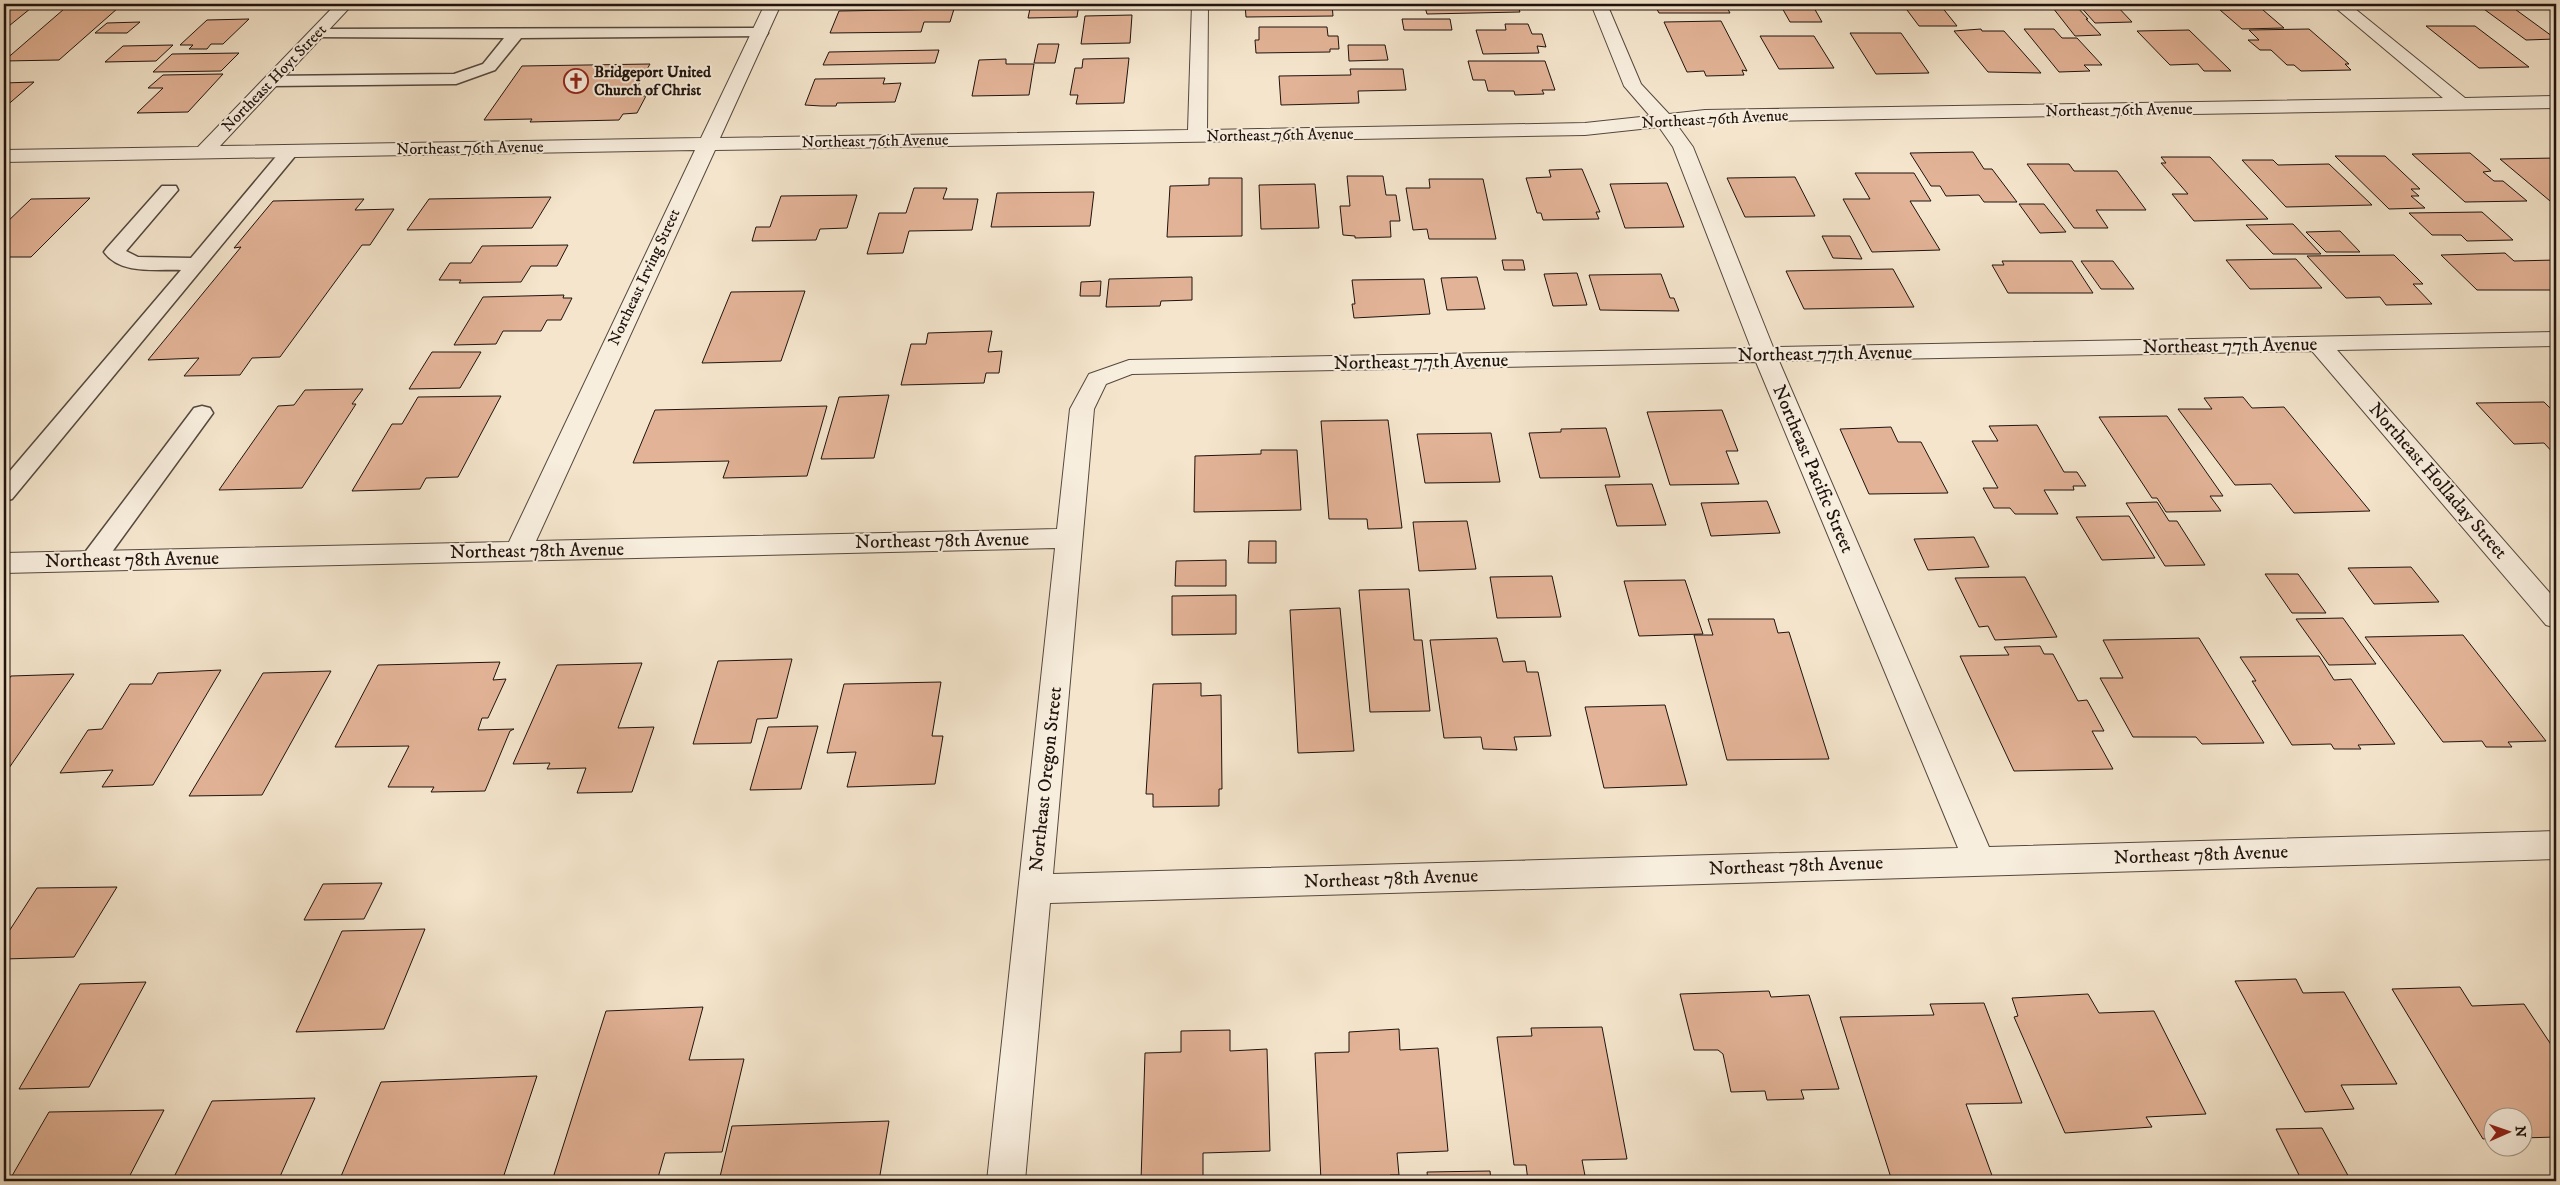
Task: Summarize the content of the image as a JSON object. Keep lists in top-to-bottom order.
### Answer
{
  "streets": {
    "street": [
      "Northeast Hoyt Street",
      "Northeast 76th Avenue",
      "Northeast Irving Street",
      "Northeast 77th Avenue",
      "Northeast Pacific Street",
      "Northeast Holladay Street",
      "Northeast 78th Avenue",
      "Northeast Oregon Street"
    ]
  },
  "crossings": [
    ["Northeast Hoyt Street", "Northeast 76th Avenue"],
    ["Northeast 76th Avenue", "Northeast Irving Street"],
    ["Northeast 76th Avenue", "Northeast Pacific Street"],
    ["Northeast Irving Street", "Northeast 78th Avenue"],
    ["Northeast 77th Avenue", "Northeast Pacific Street"],
    ["Northeast 77th Avenue", "Northeast Holladay Street"],
    ["Northeast 77th Avenue", "Northeast Oregon Street"],
    ["Northeast Pacific Street", "Northeast 78th Avenue"],
    ["Northeast 78th Avenue", "Northeast Oregon Street"]
  ],
  "places": {
    "church": ["Bridgeport United Church of Christ"]
  },
  "north": "right"
}
